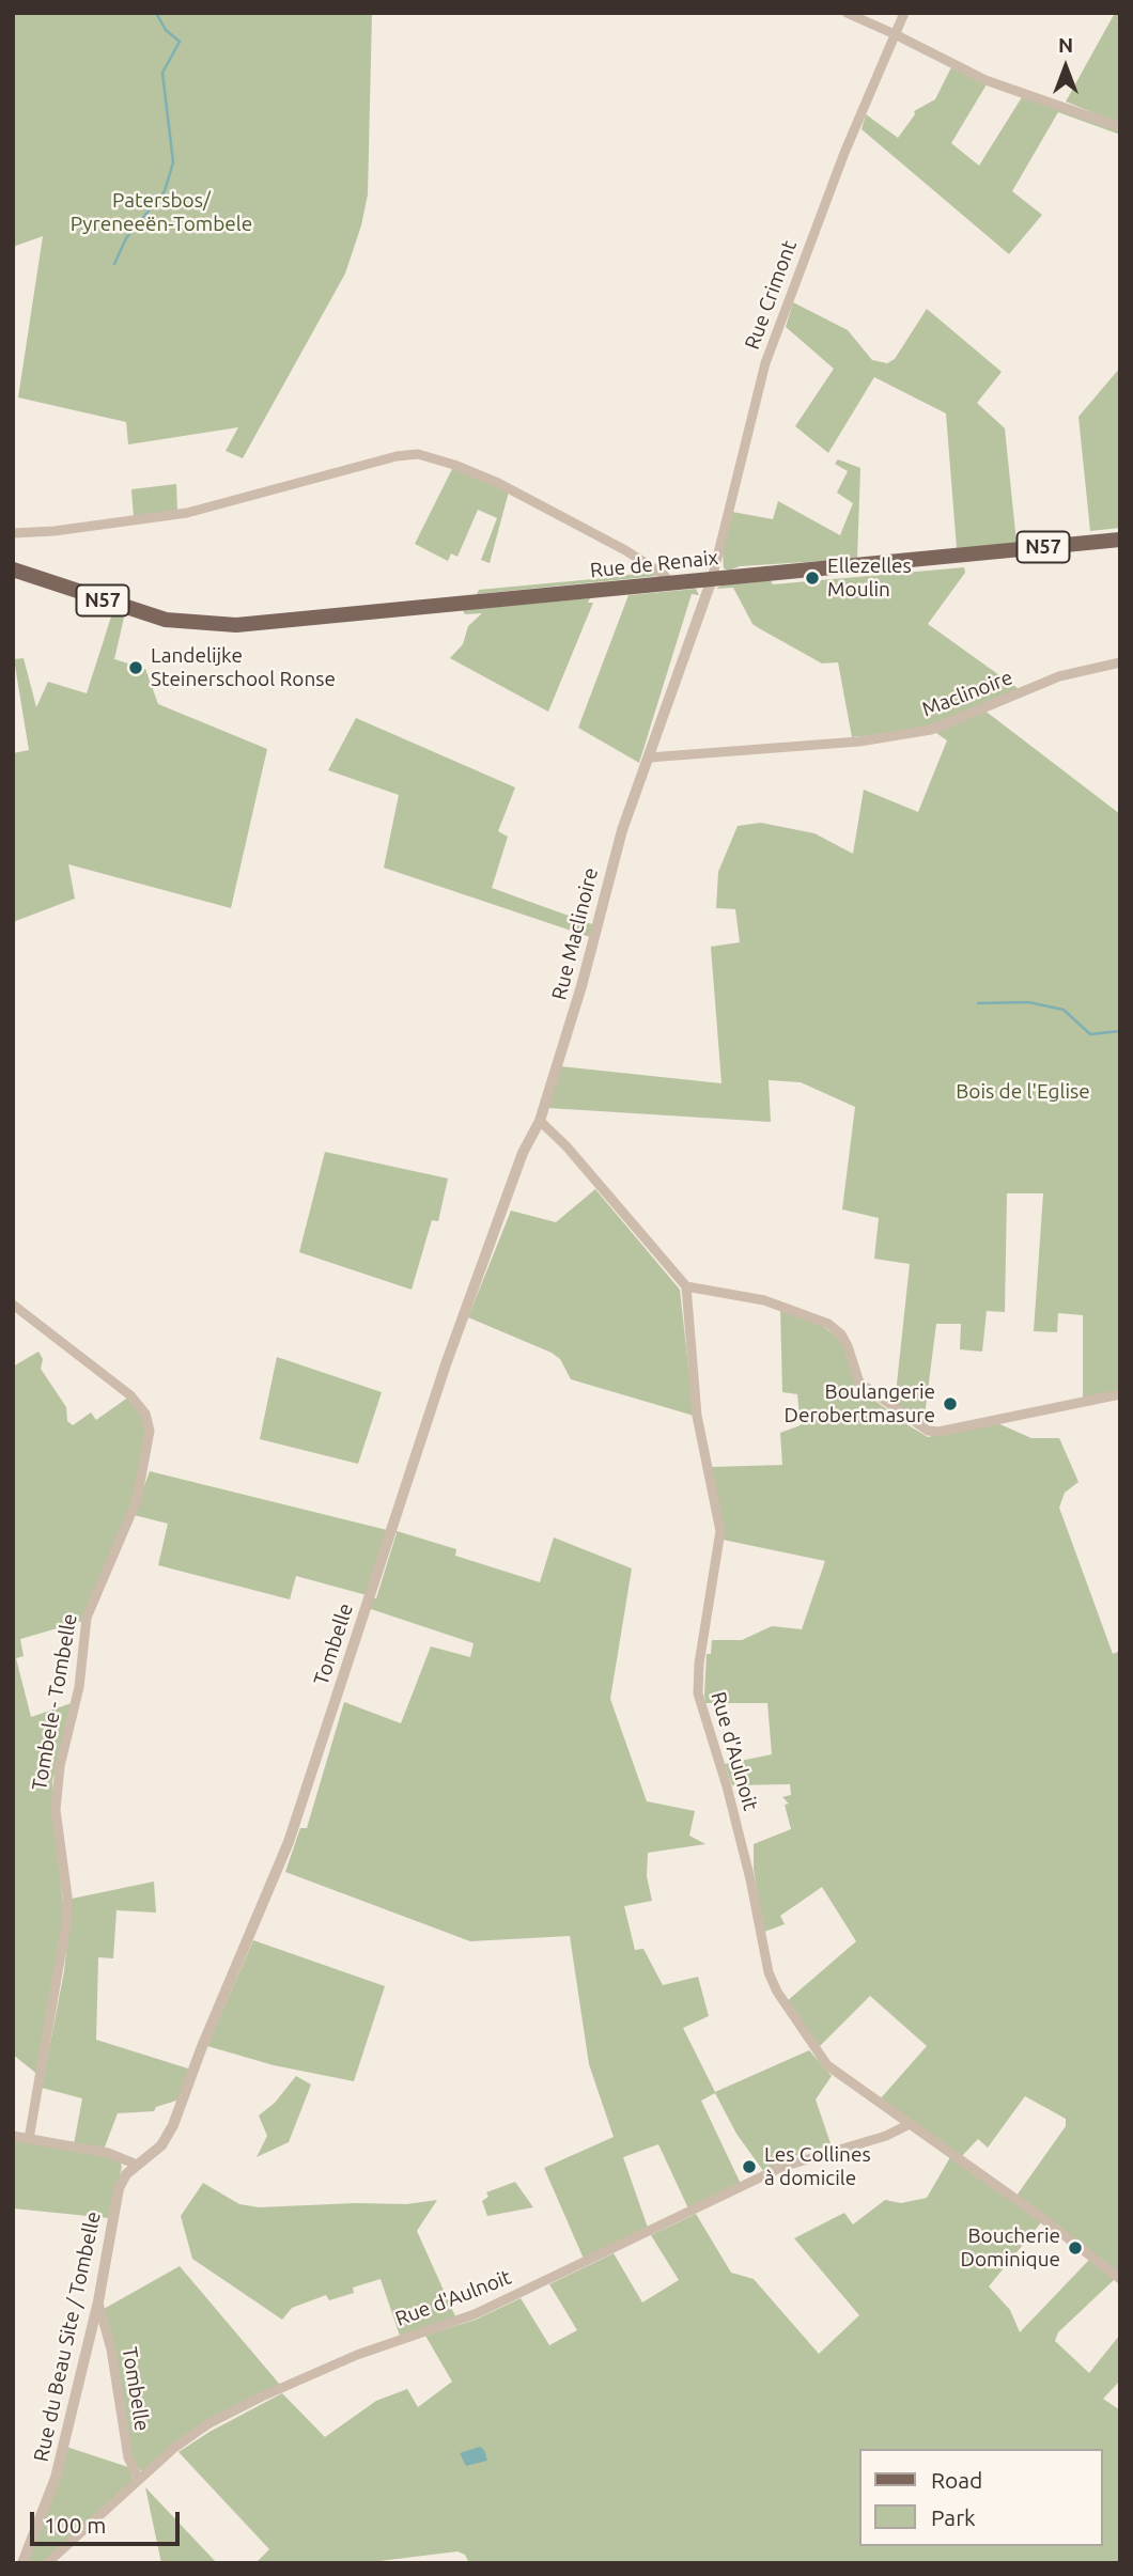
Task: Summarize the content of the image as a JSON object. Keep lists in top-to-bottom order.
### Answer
{
  "streets": {
    "main road": ["N57", "Rue de Renaix"],
    "street": [
      "Rue Crimont",
      "Maclinoire",
      "Rue Maclinoire",
      "Tombelle",
      "Tombele - Tombelle",
      "Rue d'Aulnoit",
      "Rue du Beau Site / Tombelle"
    ]
  },
  "crossings": [
    ["Rue Crimont", "Rue de Renaix"],
    ["Rue Crimont", "Rue Maclinoire"],
    ["Rue de Renaix", "Rue Maclinoire"],
    ["Maclinoire", "Rue Maclinoire"],
    ["Rue Maclinoire", "Tombelle"],
    ["Tombelle", "Rue d'Aulnoit"],
    ["Tombelle", "Rue du Beau Site / Tombelle"]
  ],
  "parks": ["Patersbos/ Pyreneeën-Tombele", "Bois de l'Eglise"],
  "places": [
    "Ellezelles Moulin",
    "Landelijke Steinerschool Ronse",
    "Boulangerie Derobertmasure",
    "Les Collines à domicile",
    "Boucherie Dominique"
  ],
  "legend": ["Road", "Park"],
  "scale_bar": "100 m",
  "north": "top"
}
